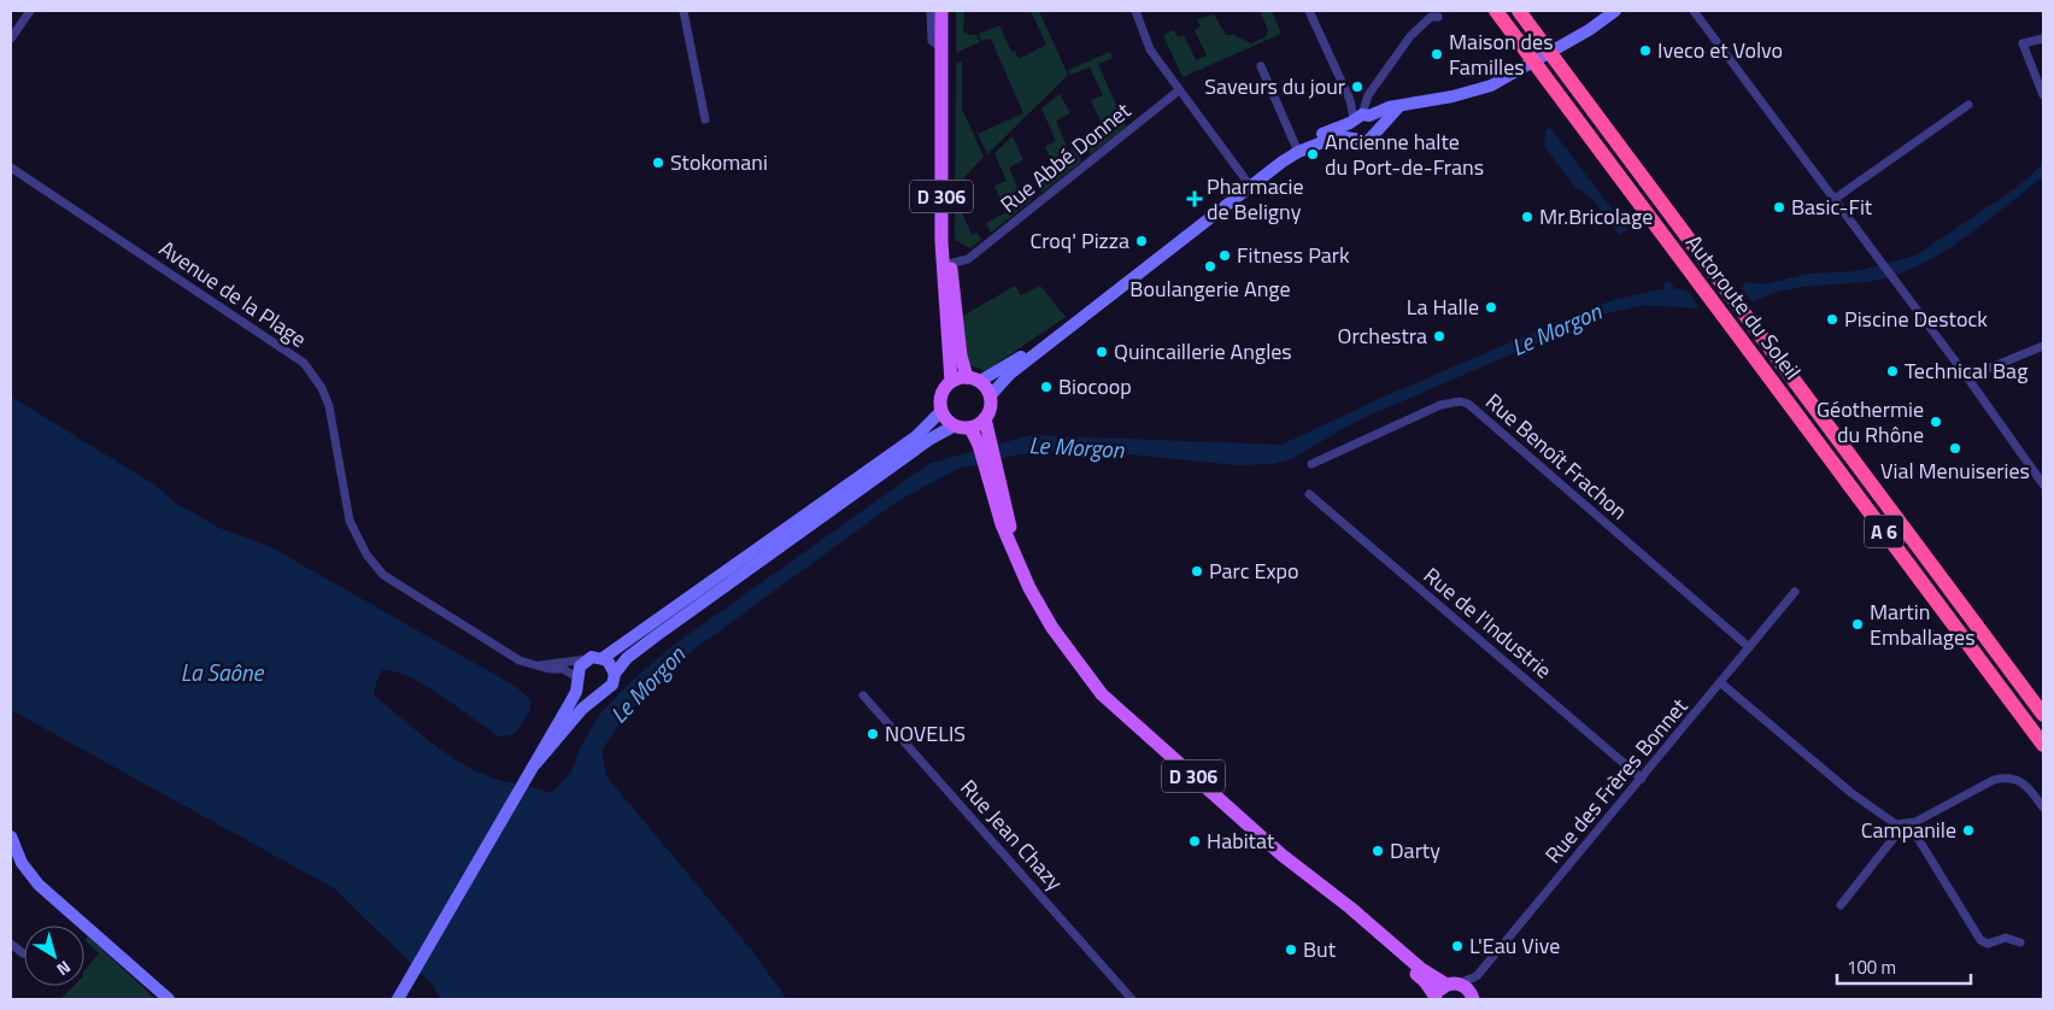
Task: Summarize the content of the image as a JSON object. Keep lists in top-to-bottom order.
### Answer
{
  "streets": {
    "highway": ["Autoroute du Soleil", "A 6"],
    "main road": ["D 306"],
    "street": [
      "Rue Abbé Donnet",
      "Avenue de la Plage",
      "Rue Benoît Frachon",
      "Rue de l'Industrie",
      "Rue des Frères Bonnet",
      "Rue Jean Chazy"
    ]
  },
  "crossings": [
    ["Rue Abbé Donnet", "D 306"],
    ["D 306", "Rue des Frères Bonnet"],
    ["Rue Benoît Frachon", "Rue des Frères Bonnet"],
    ["Rue de l'Industrie", "Rue des Frères Bonnet"]
  ],
  "water": ["Le Morgon", "La Saône"],
  "places": {
    "other": [
      "Iveco et Volvo",
      "Maison des Familles",
      "Saveurs du jour",
      "Ancienne halte du Port-de-Frans",
      "Stokomani",
      "Basic-Fit",
      "Mr.Bricolage",
      "Croq' Pizza",
      "Fitness Park",
      "Boulangerie Ange",
      "La Halle",
      "Piscine Destock",
      "Orchestra",
      "Quincaillerie Angles",
      "Technical Bag",
      "Biocoop",
      "Géothermie du Rhône",
      "Vial Menuiseries",
      "Parc Expo",
      "Martin Emballages",
      "NOVELIS",
      "Campanile",
      "Habitat",
      "Darty",
      "L'Eau Vive",
      "But"
    ],
    "health": ["Pharmacie de Beligny"]
  },
  "scale_bar": "100 m",
  "north": "bottom right"
}
